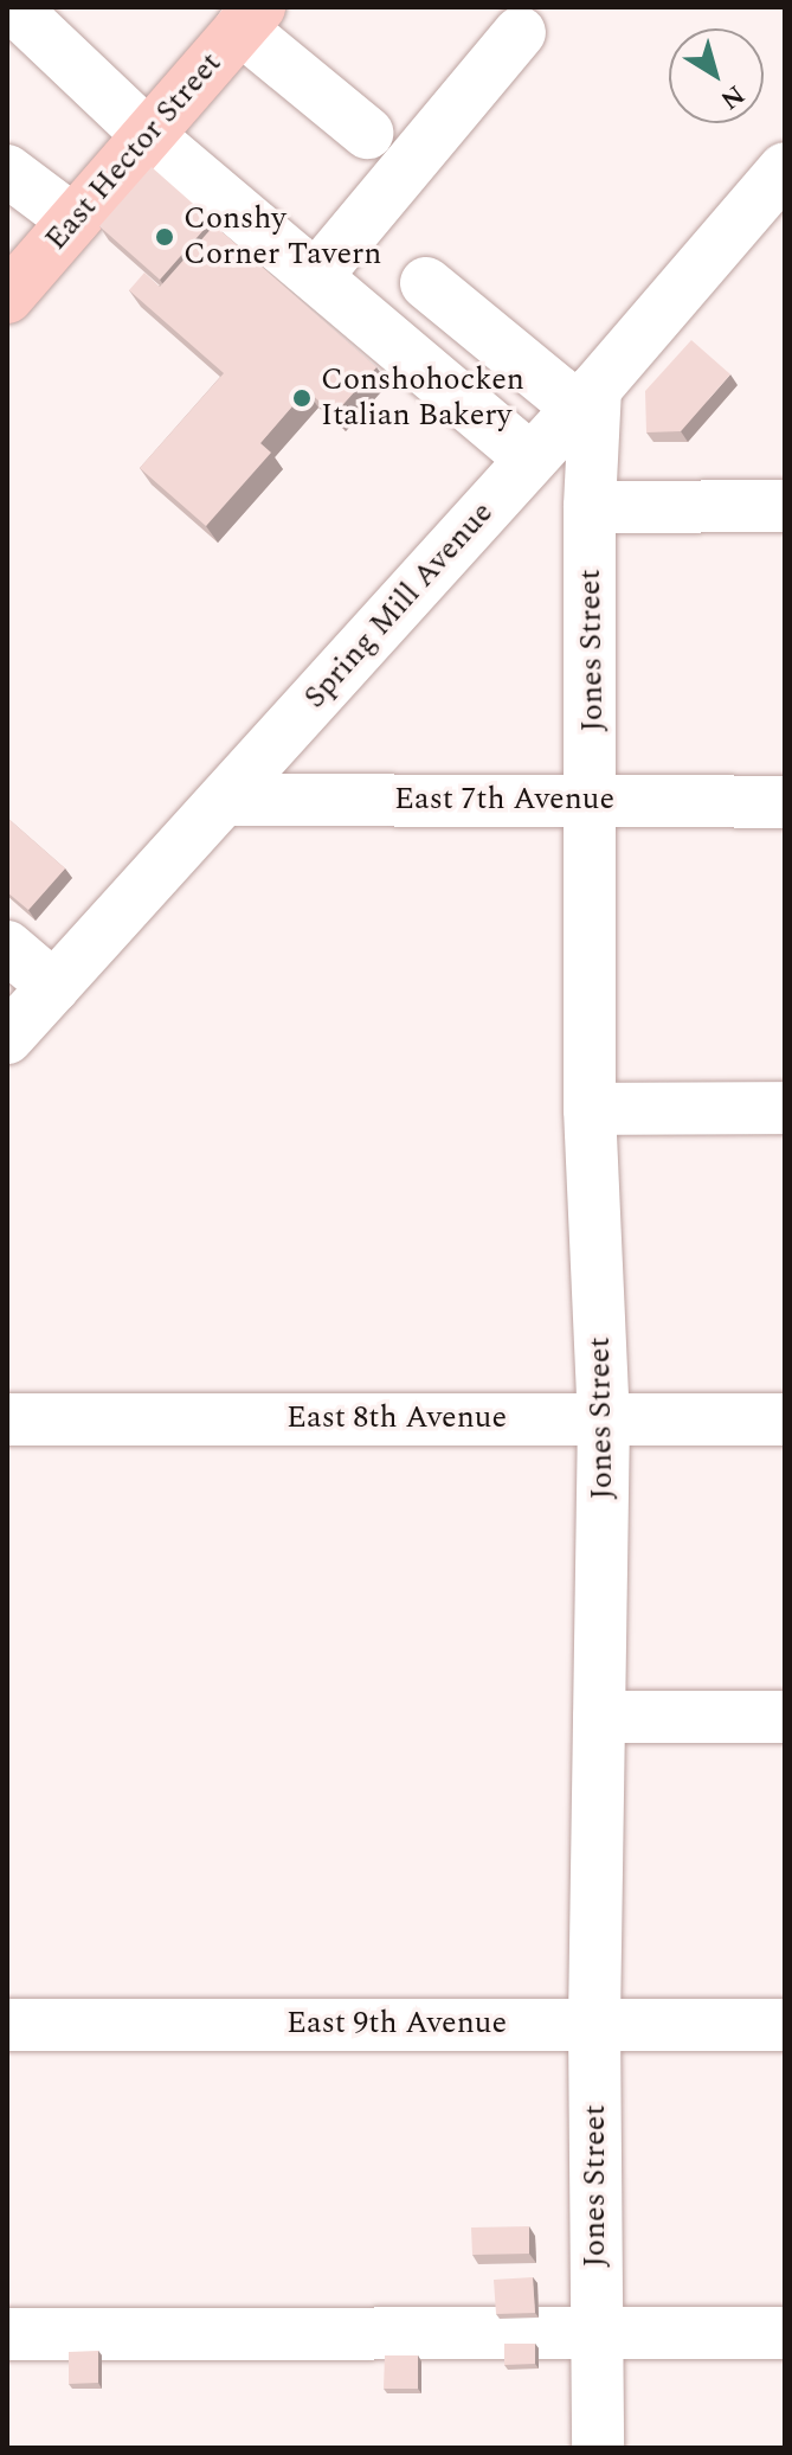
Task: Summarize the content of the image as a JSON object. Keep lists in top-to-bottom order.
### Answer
{
  "streets": {
    "main road": ["East Hector Street"],
    "street": [
      "Spring Mill Avenue",
      "Jones Street",
      "East 7th Avenue",
      "East 8th Avenue",
      "East 9th Avenue"
    ]
  },
  "crossings": [
    ["Spring Mill Avenue", "Jones Street"],
    ["Spring Mill Avenue", "East 7th Avenue"],
    ["Jones Street", "East 7th Avenue"],
    ["Jones Street", "East 8th Avenue"],
    ["Jones Street", "East 9th Avenue"]
  ],
  "places": ["Conshy Corner Tavern", "Conshohocken Italian Bakery"],
  "north": "bottom right"
}
